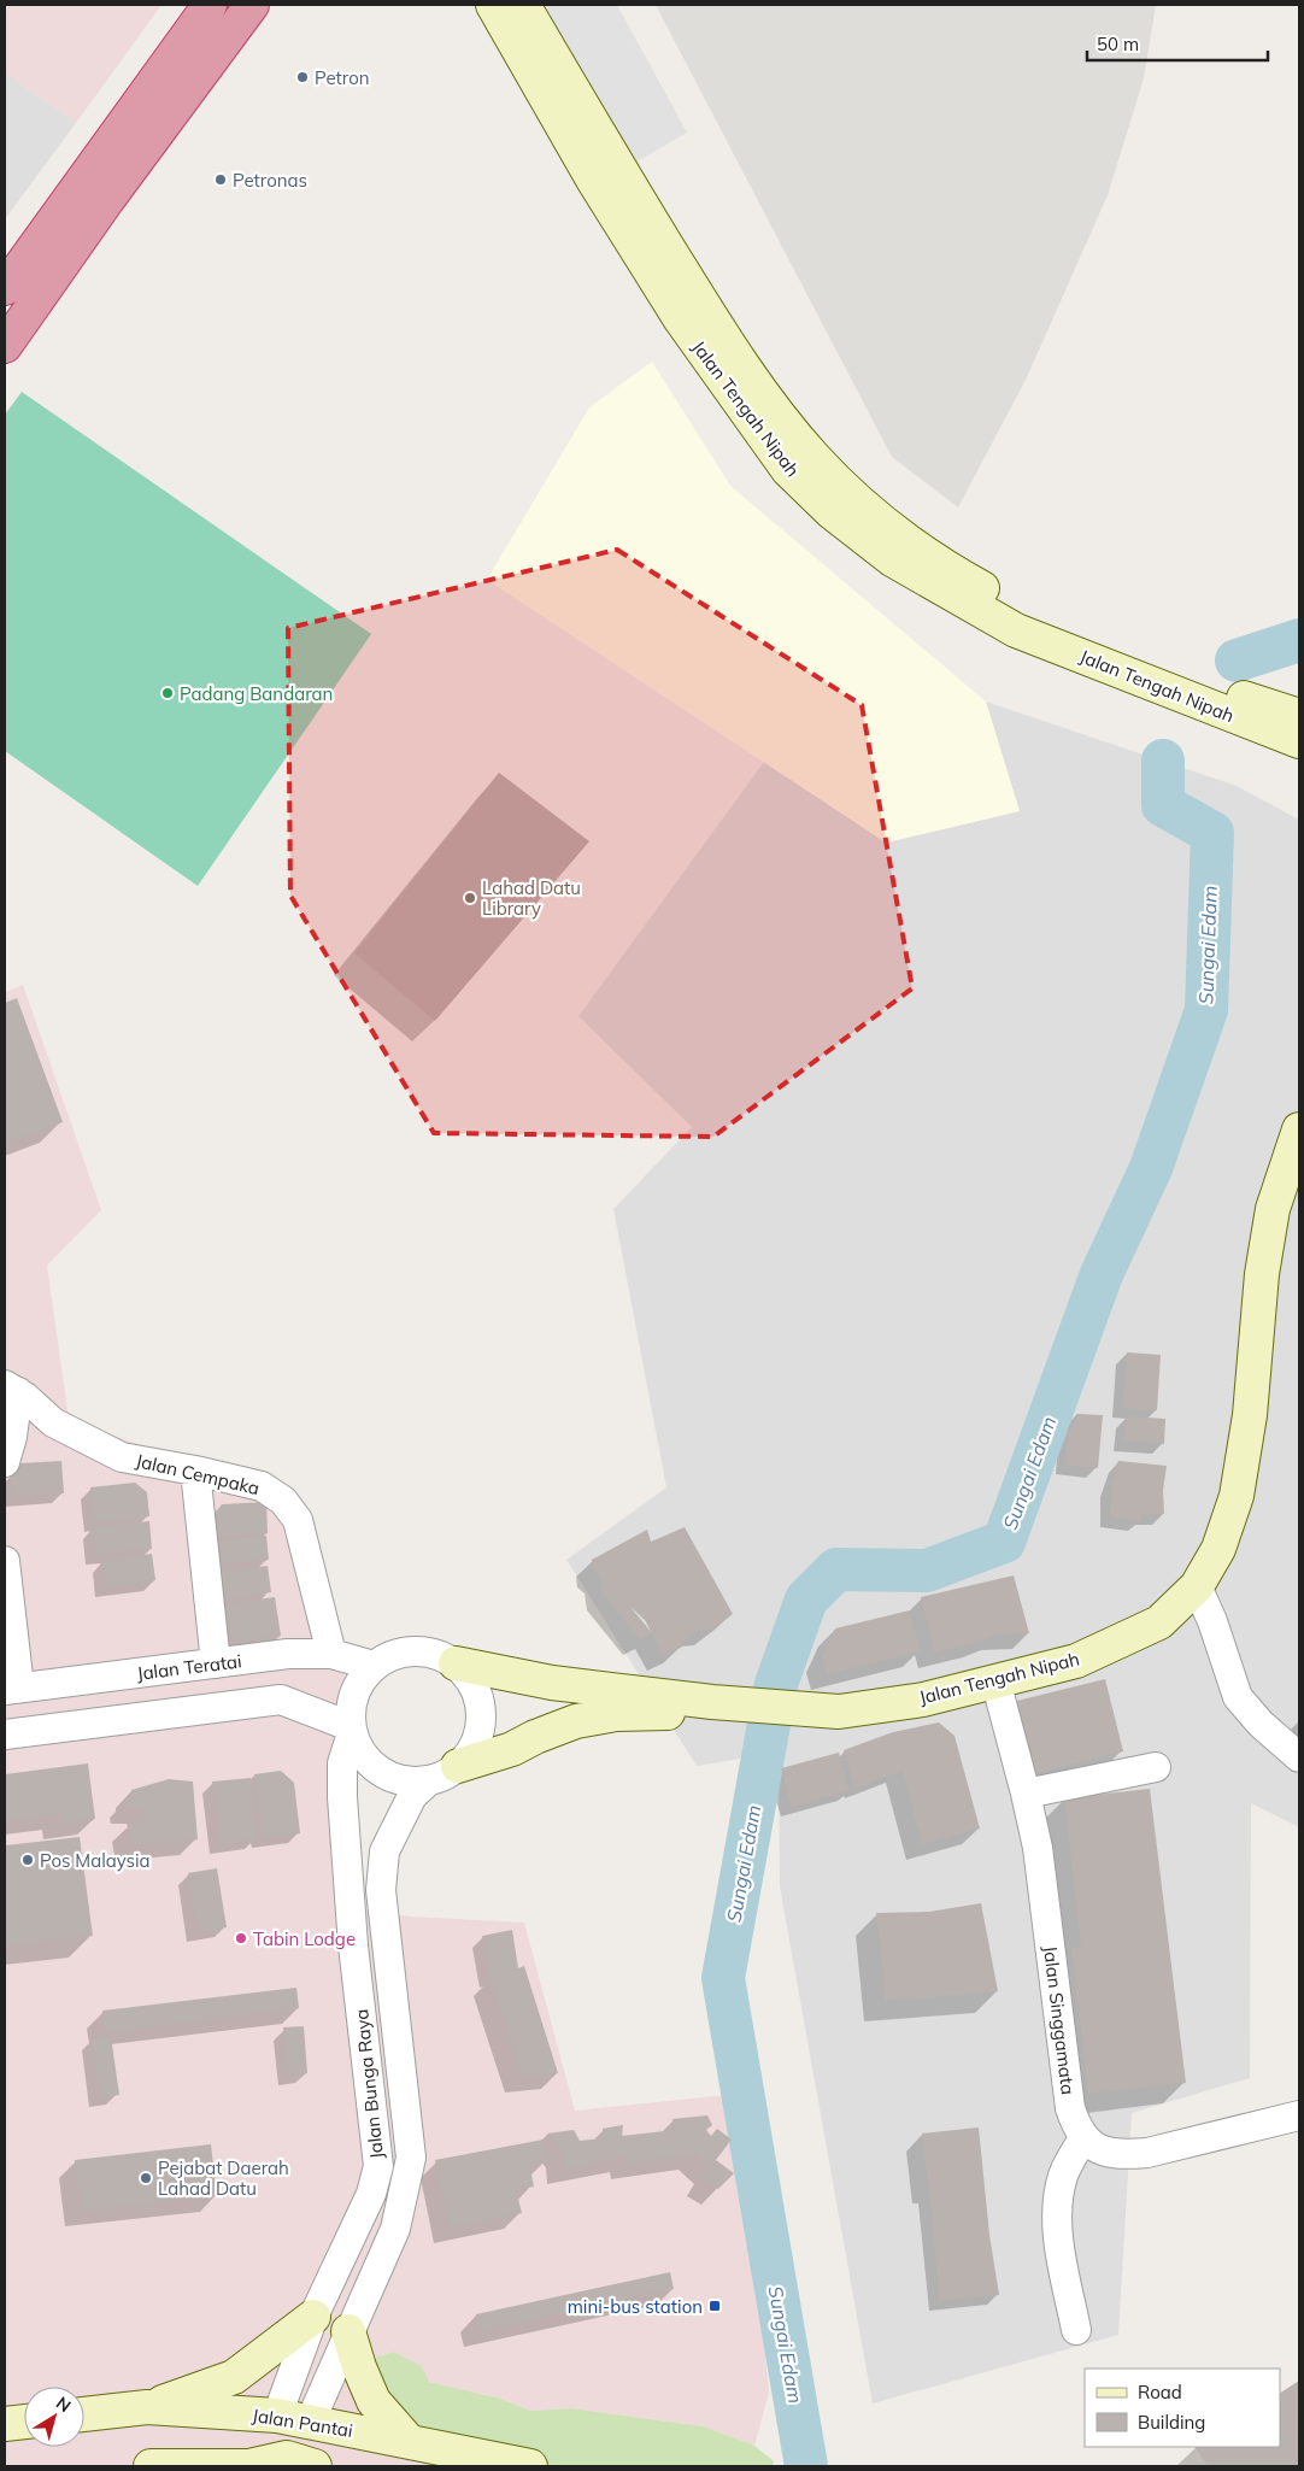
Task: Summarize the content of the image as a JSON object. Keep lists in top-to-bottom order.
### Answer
{
  "streets": {
    "street": [
      "Jalan Tengah Nipah",
      "Jalan Cempaka",
      "Jalan Teratai",
      "Jalan Singgamata",
      "Jalan Bunga Raya",
      "Jalan Pantai"
    ]
  },
  "crossings": [
    ["Jalan Tengah Nipah", "Jalan Teratai"],
    ["Jalan Tengah Nipah", "Jalan Singgamata"],
    ["Jalan Tengah Nipah", "Jalan Bunga Raya"],
    ["Jalan Cempaka", "Jalan Teratai"],
    ["Jalan Teratai", "Jalan Bunga Raya"],
    ["Jalan Bunga Raya", "Jalan Pantai"]
  ],
  "water": ["Sungai Edam"],
  "places": {
    "other": [
      "Petron",
      "Petronas",
      "Padang Bandaran",
      "Lahad Datu Library",
      "Pos Malaysia",
      "Tabin Lodge",
      "Pejabat Daerah Lahad Datu"
    ],
    "transit": ["mini-bus station"]
  },
  "legend": ["Road", "Building"],
  "scale_bar": "50 m",
  "north": "top right"
}
